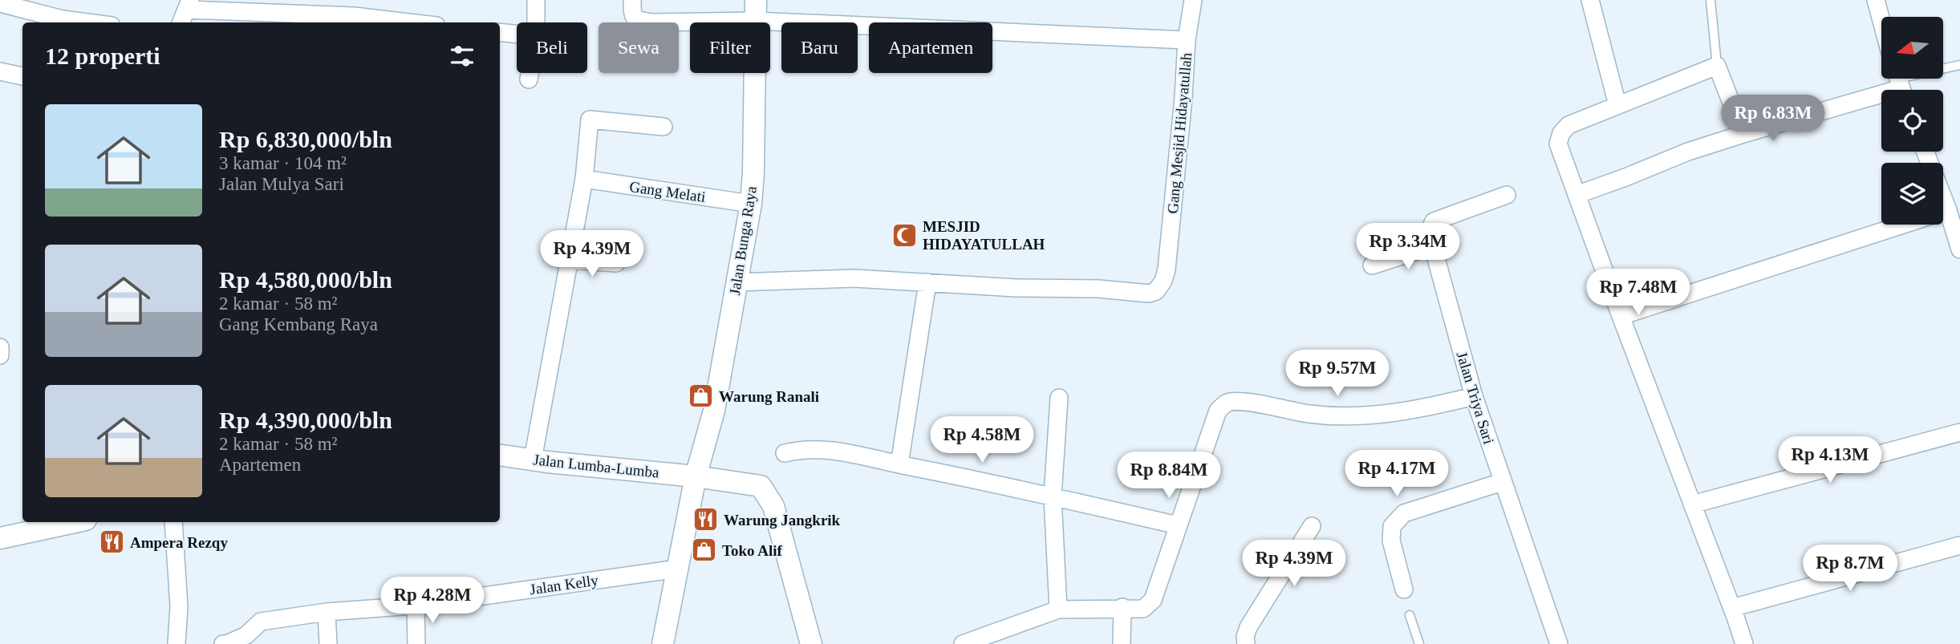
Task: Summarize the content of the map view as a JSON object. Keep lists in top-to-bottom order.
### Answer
{
  "streets": {
    "street": [
      "Gang Mesjid Hidayatullah",
      "Gang Melati",
      "Jalan Bunga Raya",
      "Jalan Triya Sari",
      "Jalan Lumba-Lumba",
      "Jalan Kelly"
    ]
  },
  "crossings": [
    ["Gang Mesjid Hidayatullah", "Jalan Bunga Raya"],
    ["Gang Melati", "Jalan Bunga Raya"],
    ["Jalan Bunga Raya", "Jalan Lumba-Lumba"],
    ["Jalan Bunga Raya", "Jalan Kelly"]
  ],
  "places": {
    "mosque": ["MESJID HIDAYATULLAH"],
    "shop": ["Warung Ranali", "Toko Alif"],
    "restaurant": ["Warung Jangkrik", "Ampera Rezqy"]
  },
  "north": "left",
  "page": {
    "chip": [
      "Beli",
      "Sewa",
      "Filter",
      "Baru",
      "Apartemen"
    ],
    "heading": "12 properti",
    "list": [
      {
        "name": "Rp 6,830,000/bln",
        "note": "3 kamar · 104 m² · Jalan Mulya Sari"
      },
      {
        "name": "Rp 4,580,000/bln",
        "note": "2 kamar · 58 m² · Gang Kembang Raya"
      },
      {
        "name": "Rp 4,390,000/bln",
        "note": "2 kamar · 58 m² · Apartemen"
      }
    ],
    "price": [
      "Rp 6.83M",
      "Rp 3.34M",
      "Rp 4.39M",
      "Rp 7.48M",
      "Rp 9.57M",
      "Rp 4.58M",
      "Rp 4.13M",
      "Rp 4.17M",
      "Rp 8.84M",
      "Rp 4.39M",
      "Rp 8.7M",
      "Rp 4.28M"
    ]
  }
}
